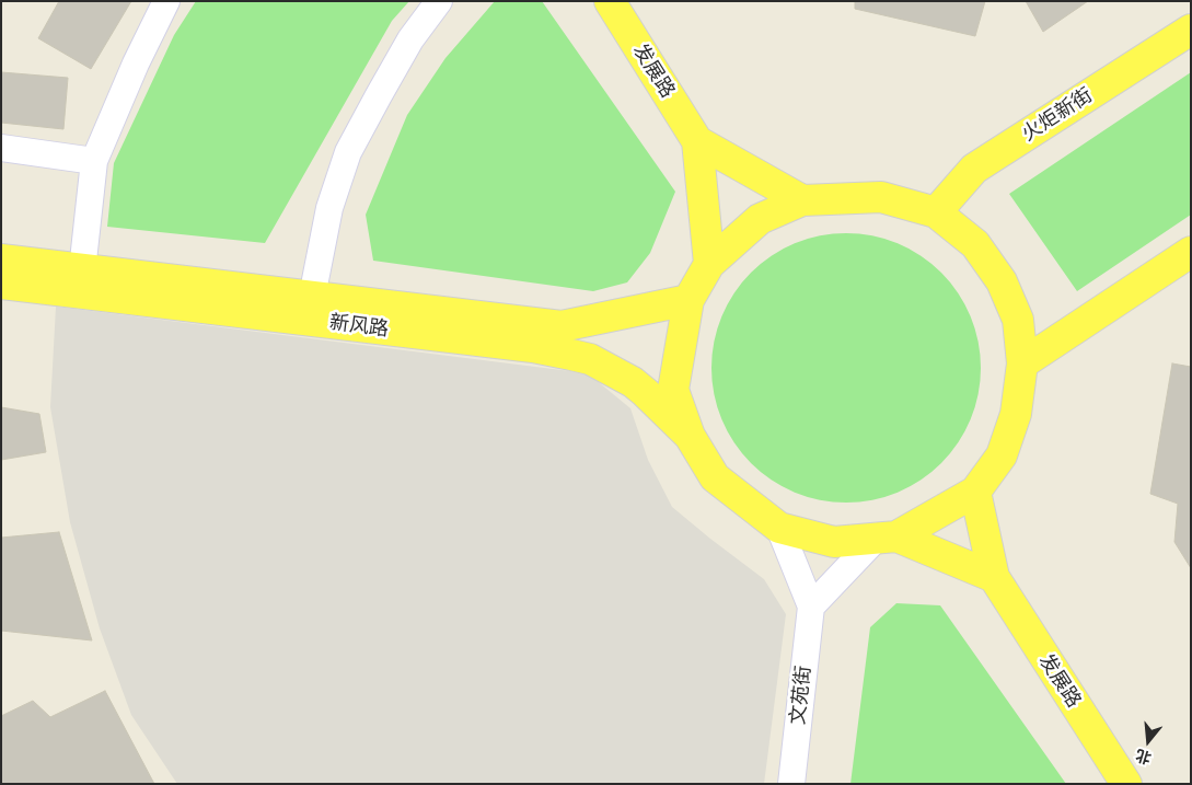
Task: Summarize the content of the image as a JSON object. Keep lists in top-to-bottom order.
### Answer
{
  "streets": {
    "main road": ["发展路", "火炬新街", "新风路"],
    "street": ["文苑街"]
  },
  "north": "bottom"
}
